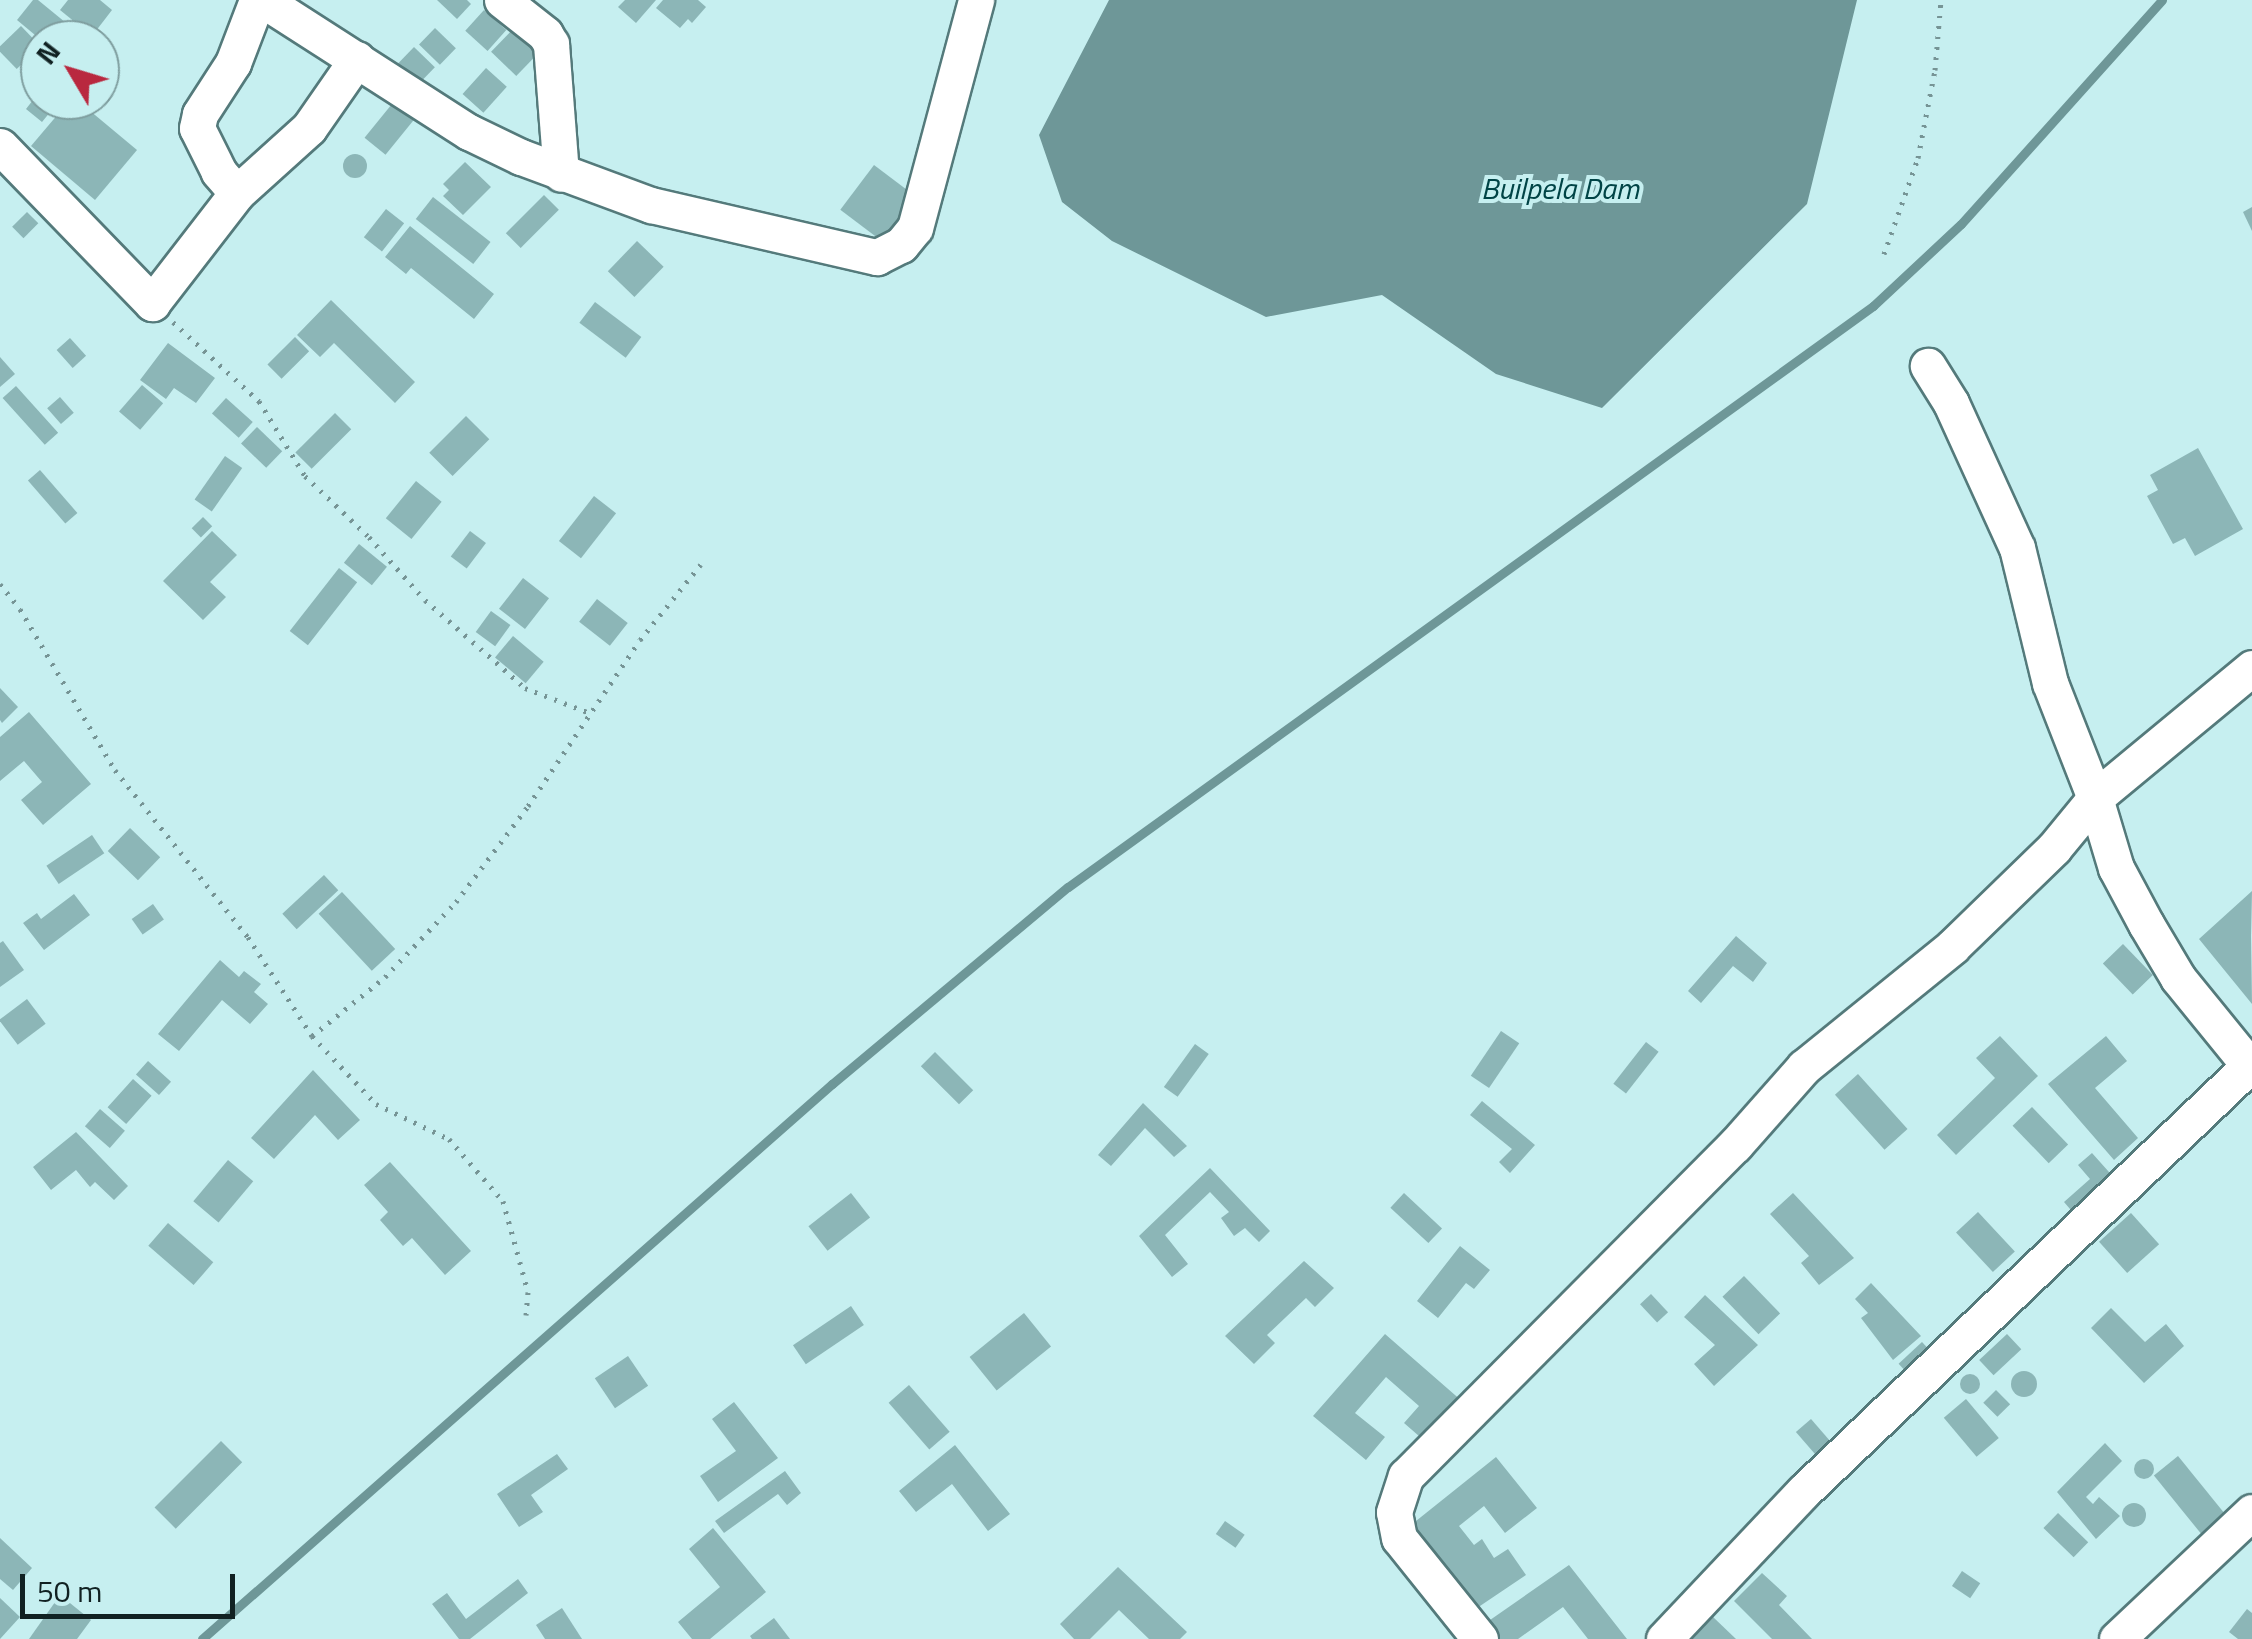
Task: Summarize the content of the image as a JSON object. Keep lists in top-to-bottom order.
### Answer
{
  "water": ["Builpela Dam"],
  "scale_bar": "50 m",
  "north": "top left"
}
